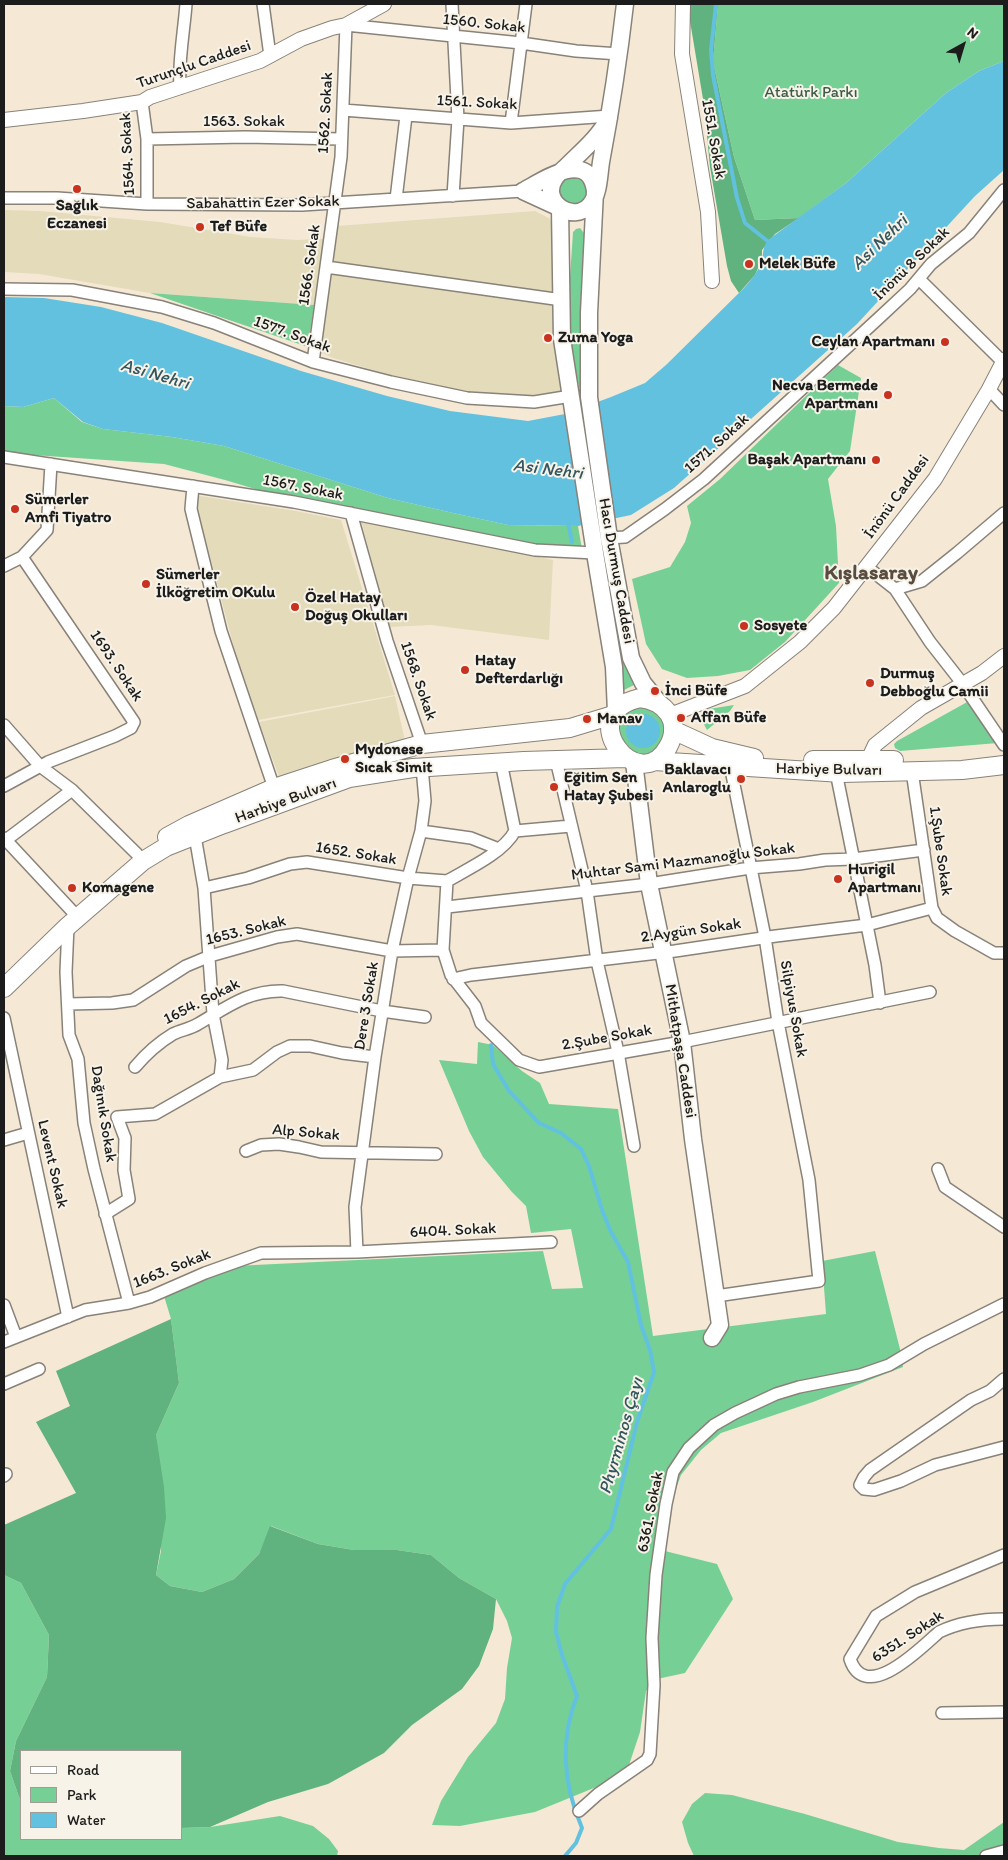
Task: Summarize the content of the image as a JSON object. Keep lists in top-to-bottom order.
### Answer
{
  "streets": {
    "main road": [
      "Sabahattin Ezer Sokak",
      "Hacı Durmuş Caddesi",
      "Harbiye Bulvarı",
      "Mithatpaşa Caddesi"
    ],
    "street": [
      "1560. Sokak",
      "Turunçlu Caddesi",
      "1561. Sokak",
      "1562. Sokak",
      "1563. Sokak",
      "1551. Sokak",
      "1564. Sokak",
      "İnönü 8 Sokak",
      "1566. Sokak",
      "1577. Sokak",
      "1571. Sokak",
      "1567. Sokak",
      "İnönü Caddesi",
      "1693. Sokak",
      "1568. Sokak",
      "1.Şube Sokak",
      "1652. Sokak",
      "Muhtar Sami Mazmanoğlu Sokak",
      "1653. Sokak",
      "2.Aygün Sokak",
      "1654. Sokak",
      "Dere 3 Sokak",
      "Silpiyus Sokak",
      "2.Şube Sokak",
      "Dağınık Sokak",
      "Alp Sokak",
      "Levent Sokak",
      "6404. Sokak",
      "1663. Sokak",
      "6361. Sokak",
      "6351. Sokak"
    ]
  },
  "crossings": [
    ["1560. Sokak", "Turunçlu Caddesi"],
    ["1560. Sokak", "1562. Sokak"],
    ["1560. Sokak", "Hacı Durmuş Caddesi"],
    ["Turunçlu Caddesi", "1562. Sokak"],
    ["Turunçlu Caddesi", "1564. Sokak"],
    ["1561. Sokak", "1562. Sokak"],
    ["1561. Sokak", "Hacı Durmuş Caddesi"],
    ["1562. Sokak", "1563. Sokak"],
    ["1562. Sokak", "Sabahattin Ezer Sokak"],
    ["1562. Sokak", "1566. Sokak"],
    ["1563. Sokak", "1564. Sokak"],
    ["1564. Sokak", "Sabahattin Ezer Sokak"],
    ["Sabahattin Ezer Sokak", "1566. Sokak"],
    ["Sabahattin Ezer Sokak", "Hacı Durmuş Caddesi"],
    ["İnönü 8 Sokak", "1571. Sokak"],
    ["1566. Sokak", "1577. Sokak"],
    ["1577. Sokak", "Hacı Durmuş Caddesi"],
    ["1571. Sokak", "Hacı Durmuş Caddesi"],
    ["1567. Sokak", "Hacı Durmuş Caddesi"],
    ["1567. Sokak", "1568. Sokak"],
    ["İnönü Caddesi", "Hacı Durmuş Caddesi"],
    ["İnönü Caddesi", "Harbiye Bulvarı"],
    ["İnönü Caddesi", "Mithatpaşa Caddesi"],
    ["Hacı Durmuş Caddesi", "Harbiye Bulvarı"],
    ["Hacı Durmuş Caddesi", "Mithatpaşa Caddesi"],
    ["1568. Sokak", "Harbiye Bulvarı"],
    ["Harbiye Bulvarı", "1.Şube Sokak"],
    ["Harbiye Bulvarı", "Dere 3 Sokak"],
    ["Harbiye Bulvarı", "Silpiyus Sokak"],
    ["Harbiye Bulvarı", "Mithatpaşa Caddesi"],
    ["Harbiye Bulvarı", "Dağınık Sokak"],
    ["1.Şube Sokak", "Muhtar Sami Mazmanoğlu Sokak"],
    ["1.Şube Sokak", "2.Aygün Sokak"],
    ["1652. Sokak", "Dere 3 Sokak"],
    ["Muhtar Sami Mazmanoğlu Sokak", "Silpiyus Sokak"],
    ["Muhtar Sami Mazmanoğlu Sokak", "Mithatpaşa Caddesi"],
    ["1653. Sokak", "Dere 3 Sokak"],
    ["1653. Sokak", "Dağınık Sokak"],
    ["2.Aygün Sokak", "Silpiyus Sokak"],
    ["2.Aygün Sokak", "2.Şube Sokak"],
    ["2.Aygün Sokak", "Mithatpaşa Caddesi"],
    ["1654. Sokak", "Dere 3 Sokak"],
    ["Dere 3 Sokak", "Alp Sokak"],
    ["Dere 3 Sokak", "6404. Sokak"],
    ["Dere 3 Sokak", "1663. Sokak"],
    ["Silpiyus Sokak", "2.Şube Sokak"],
    ["Silpiyus Sokak", "Mithatpaşa Caddesi"],
    ["2.Şube Sokak", "Mithatpaşa Caddesi"],
    ["Dağınık Sokak", "1663. Sokak"],
    ["Levent Sokak", "1663. Sokak"],
    ["6404. Sokak", "1663. Sokak"]
  ],
  "districts": ["Kışlasaray"],
  "water": ["Asi Nehri", "Phyrminos Çayı"],
  "parks": ["Atatürk Parkı"],
  "places": [
    "Sağlık Eczanesi",
    "Tef Büfe",
    "Melek Büfe",
    "Zuma Yoga",
    "Ceylan Apartmanı",
    "Necva Bermede Apartmanı",
    "Başak Apartmanı",
    "Sümerler Amfi Tiyatro",
    "Sümerler İlköğretim OKulu",
    "Özel Hatay Doğuş Okulları",
    "Sosyete",
    "Hatay Defterdarlığı",
    "Durmuş Debboğlu Camii",
    "İnci Büfe",
    "Affan Büfe",
    "Manav",
    "Mydonese Sıcak Simit",
    "Baklavacı Anlaroglu",
    "Eğitim Sen Hatay Şubesi",
    "Hurigil Apartmanı",
    "Komagene"
  ],
  "legend": ["Road", "Park", "Water"],
  "north": "top right"
}
